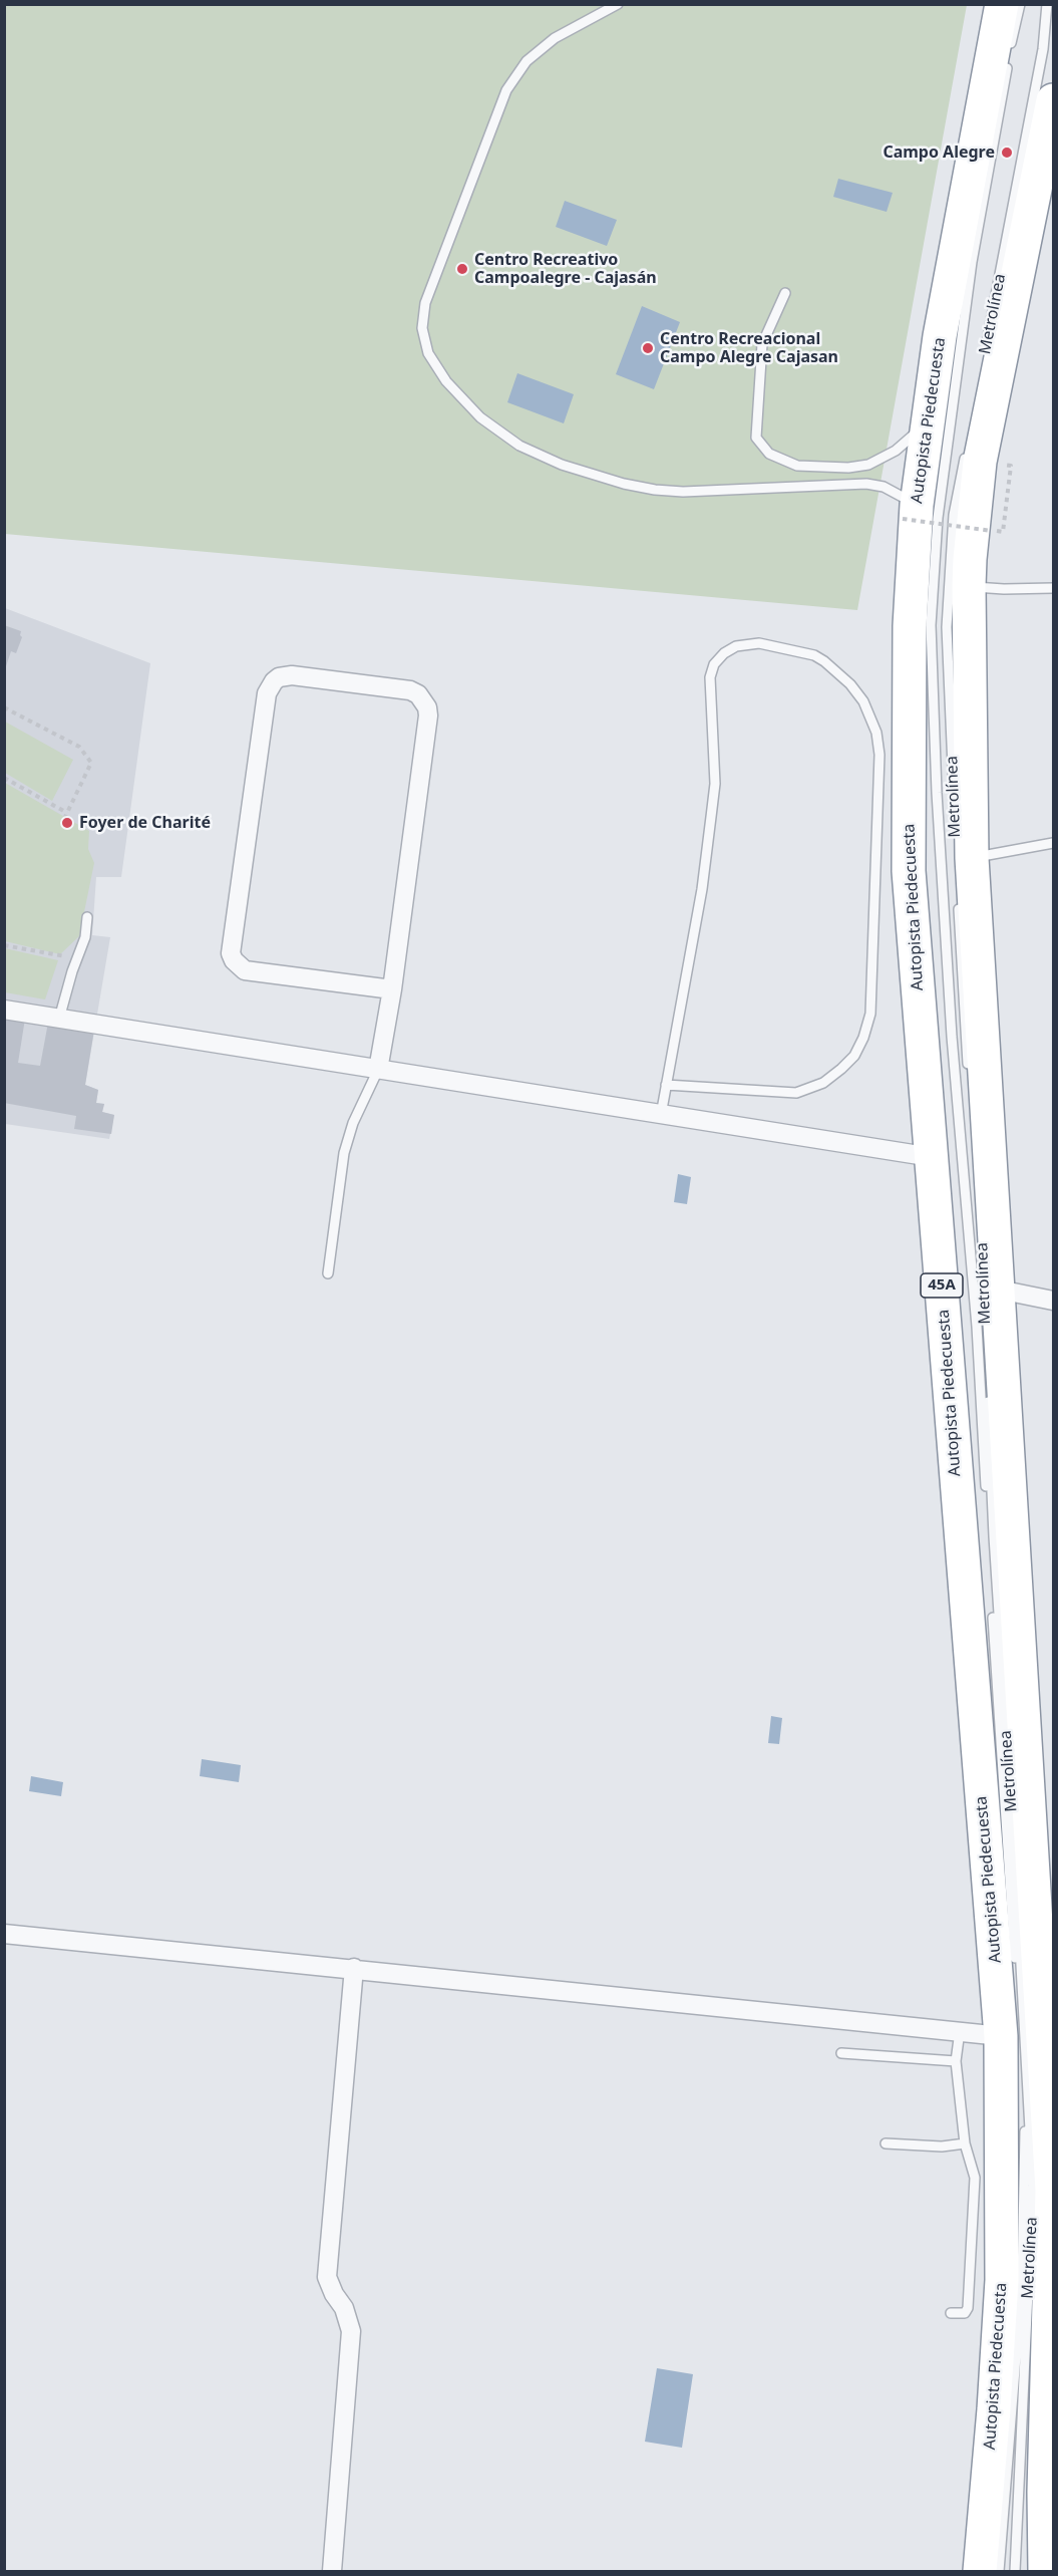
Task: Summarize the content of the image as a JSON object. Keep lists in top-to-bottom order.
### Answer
{
  "streets": {
    "highway": ["Autopista Piedecuesta", "45A"],
    "lane": ["Metrolínea"]
  },
  "places": [
    "Campo Alegre",
    "Centro Recreativo Campoalegre - Cajasán",
    "Centro Recreacional Campo Alegre Cajasan",
    "Foyer de Charité"
  ]
}
